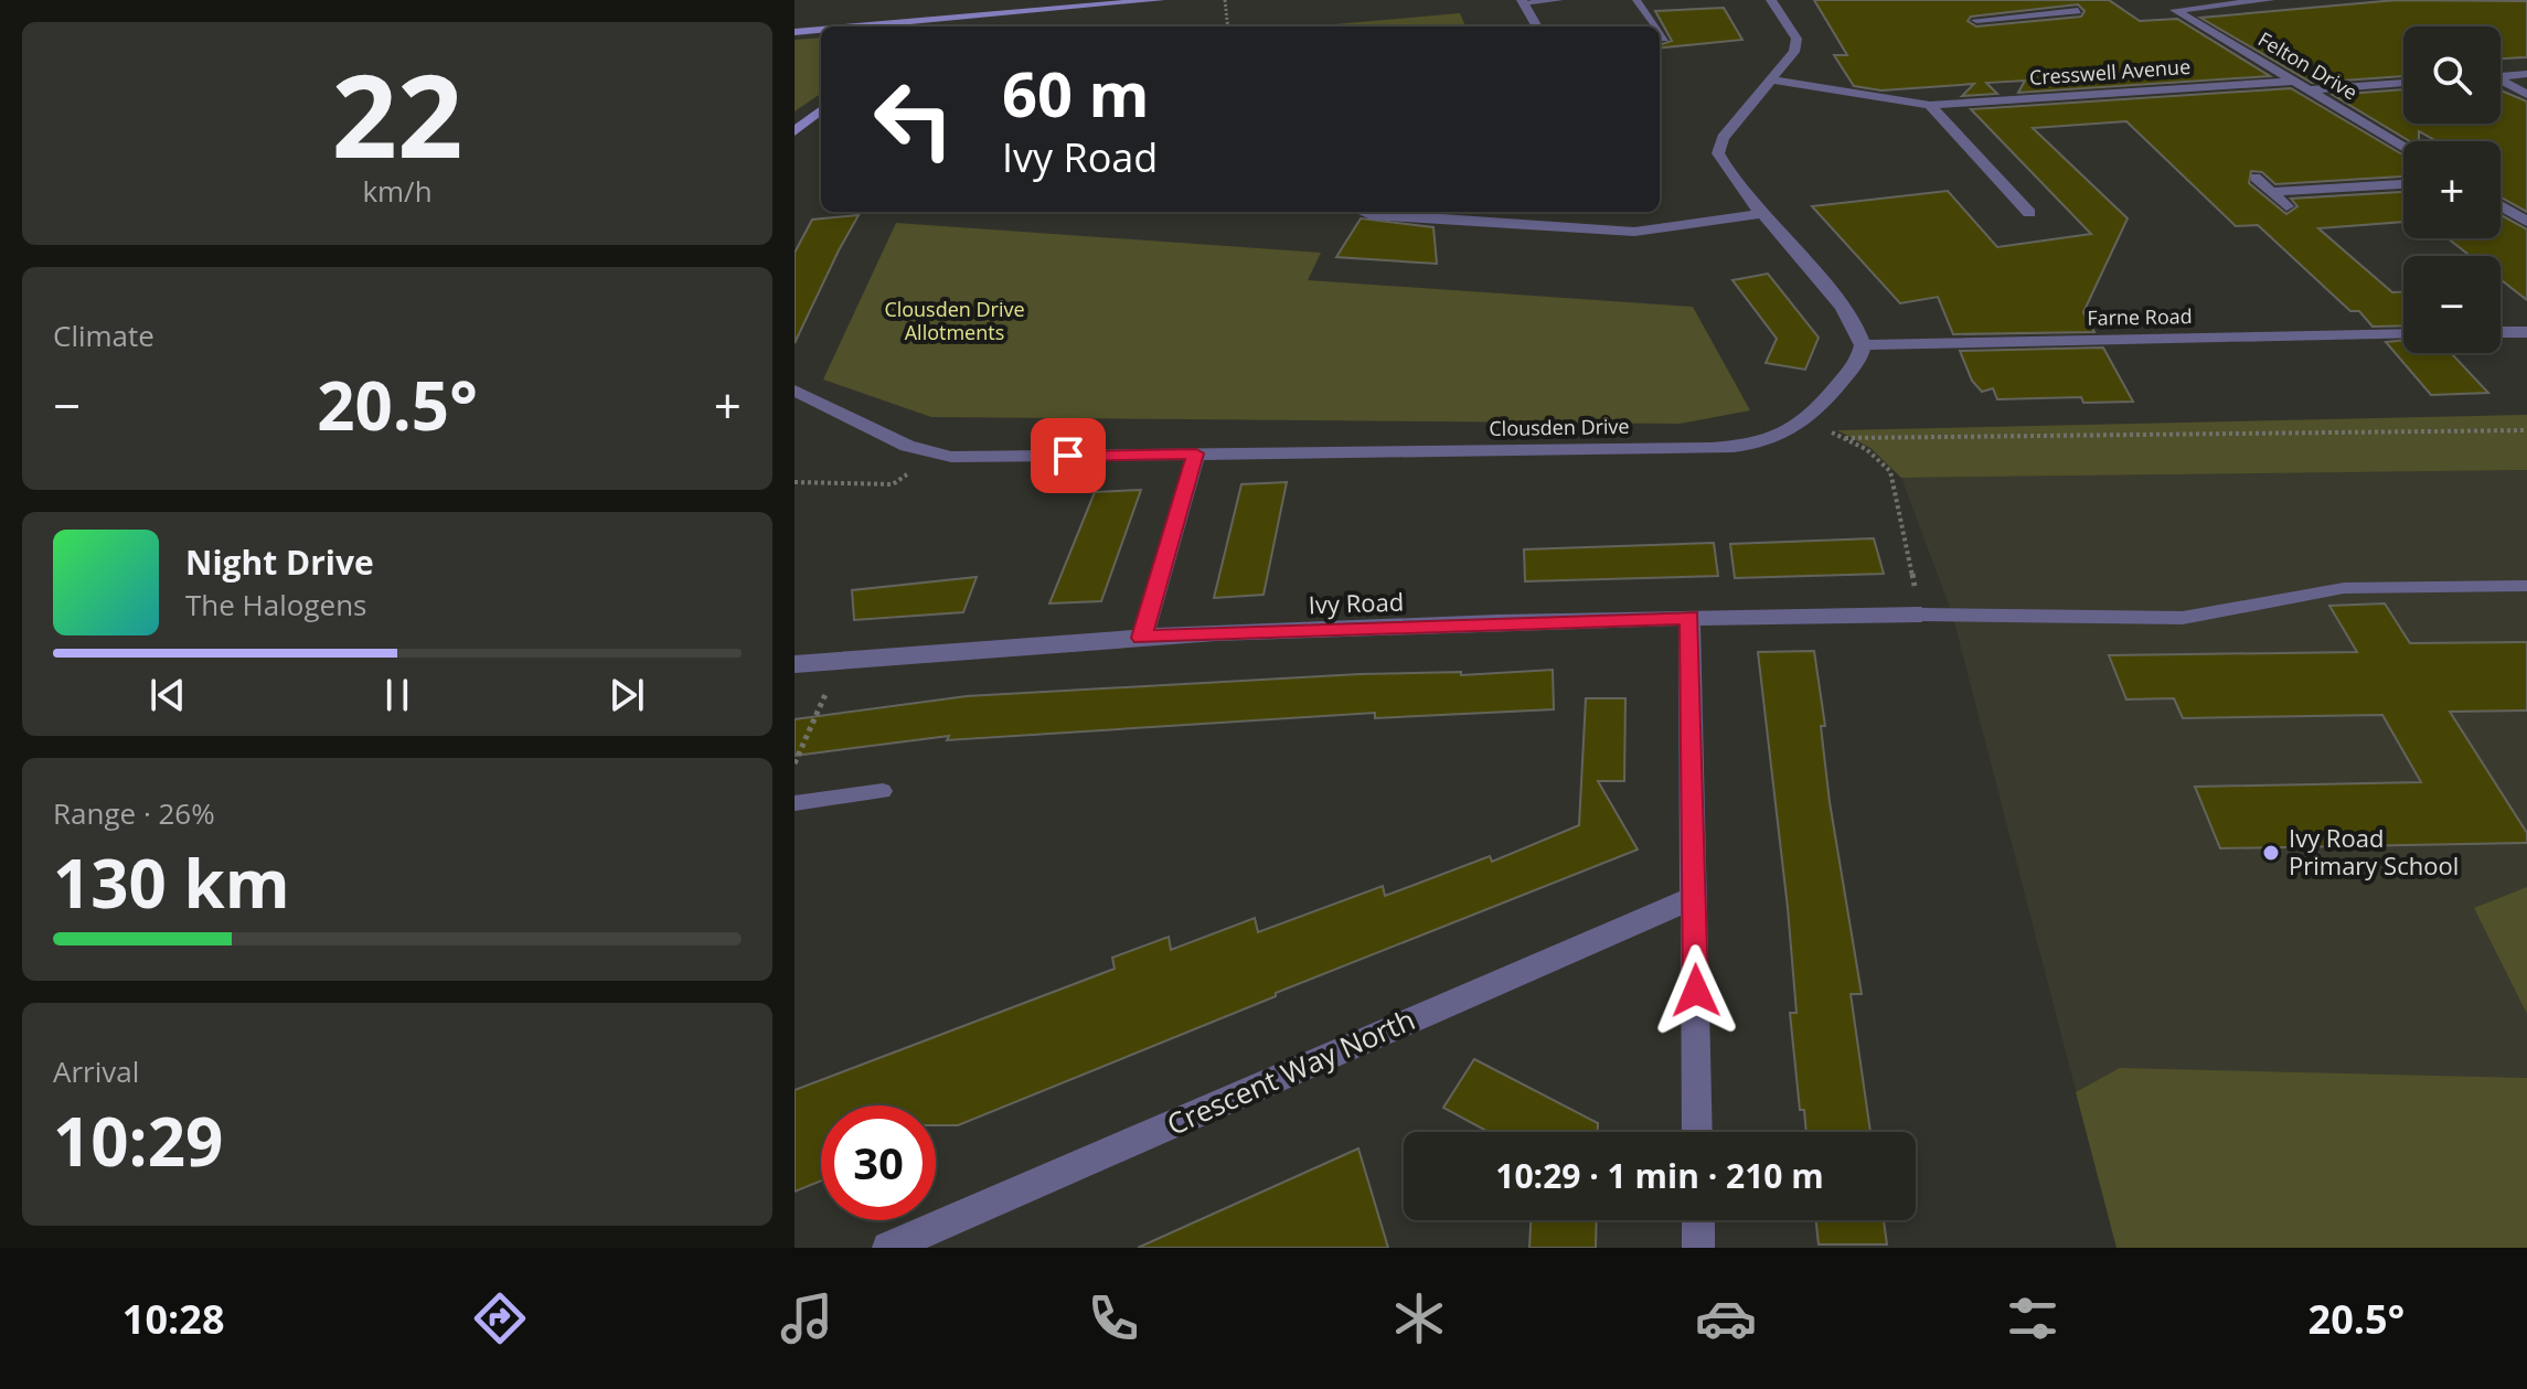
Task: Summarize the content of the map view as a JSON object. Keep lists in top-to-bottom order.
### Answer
{
  "streets": {
    "street": [
      "Felton Drive",
      "Cresswell Avenue",
      "Farne Road",
      "Clousden Drive",
      "Ivy Road",
      "Crescent Way North"
    ]
  },
  "crossings": [
    ["Felton Drive", "Cresswell Avenue"],
    ["Farne Road", "Clousden Drive"]
  ],
  "parks": ["Clousden Drive Allotments"],
  "places": ["Ivy Road Primary School"],
  "page": {
    "tile": [
      ["22", "km/h"],
      "Climate",
      ["Range · 26%", "130 km"],
      ["Arrival", "10:29"]
    ],
    "map_buttons": ["+", "−"],
    "turn": ["60 m", "Ivy Road"],
    "heat": ["−", "20.5°", "+"],
    "song": ["Night Drive", "The Halogens"],
    "limit": "30",
    "trip": "10:29 · 1 min · 210 m",
    "tabs": ["10:28", "20.5°"]
  }
}
